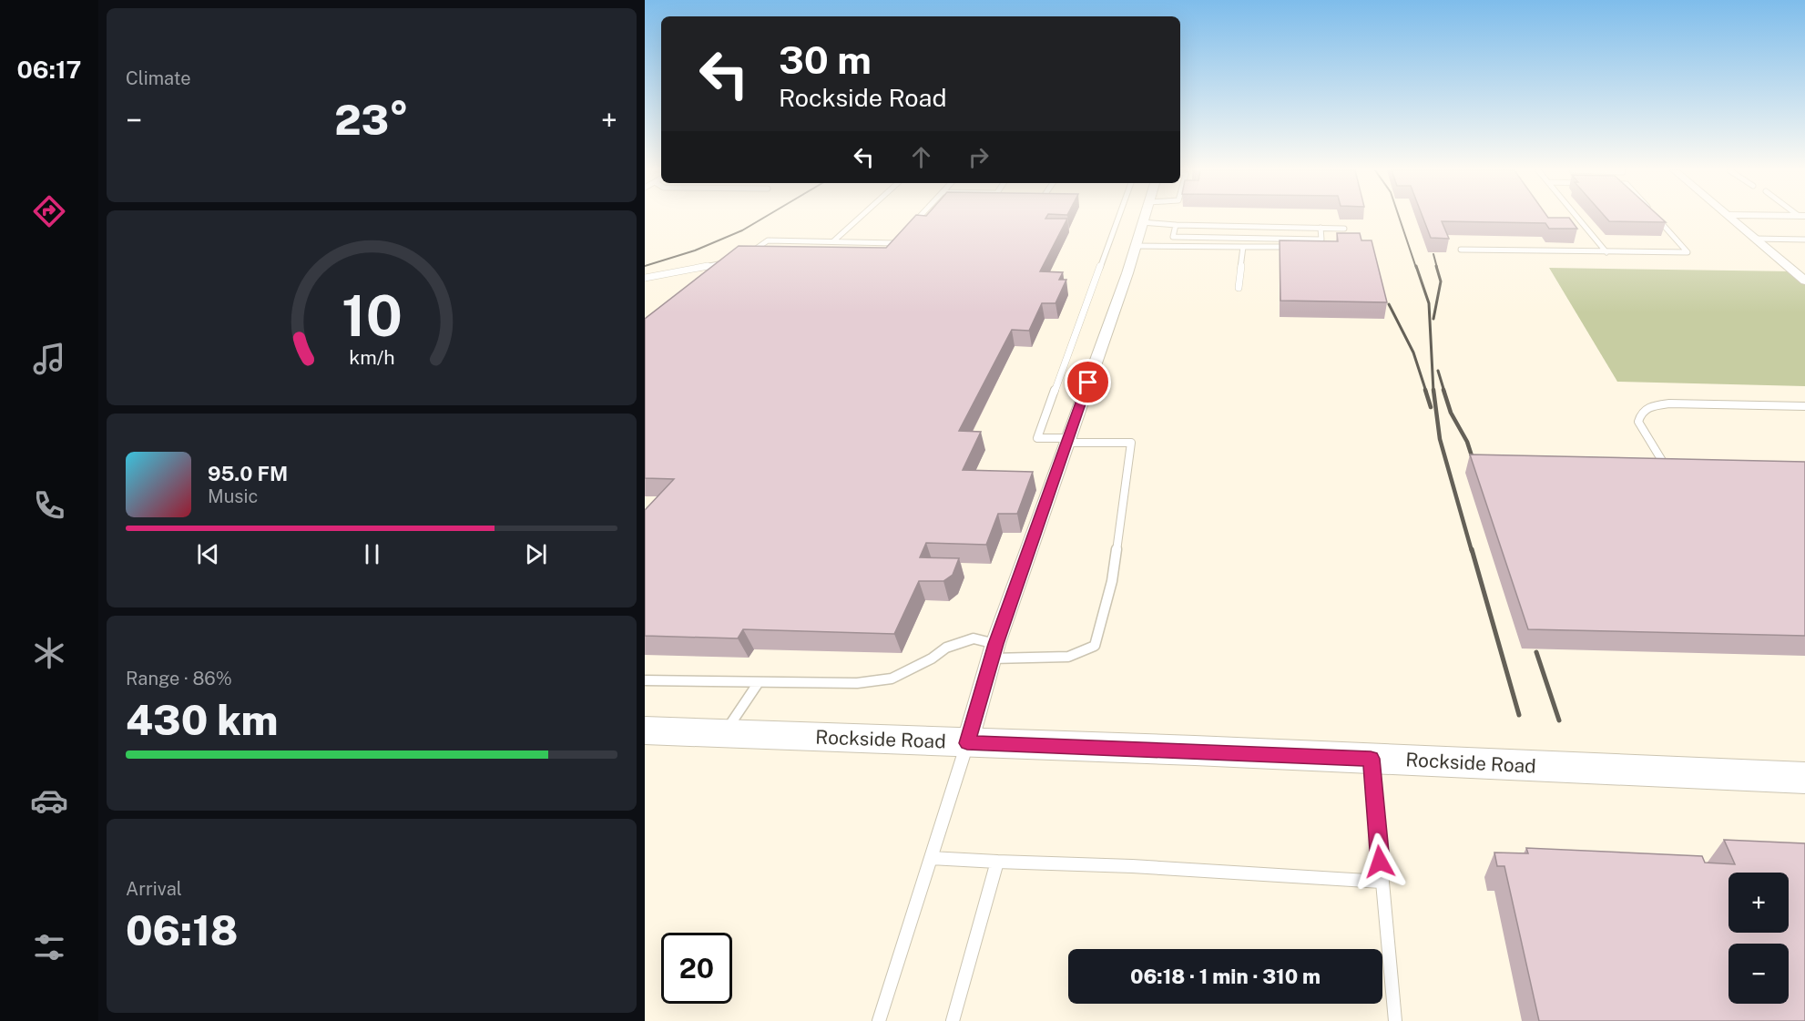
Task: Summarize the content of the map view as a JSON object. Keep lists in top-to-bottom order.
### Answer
{
  "streets": {
    "main road": ["Rockside Road"]
  },
  "page": {
    "tabs": "06:17",
    "tile": [
      "Climate",
      ["Range · 86%", "430 km"],
      ["Arrival", "06:18"]
    ],
    "turn": ["30 m", "Rockside Road"],
    "heat": ["−", "23°", "+"],
    "song": ["95.0 FM", "Music"],
    "map_buttons": ["+", "−"],
    "limit": "20",
    "trip": "06:18 · 1 min · 310 m",
    "gauge": ["10", "km/h"]
  }
}
